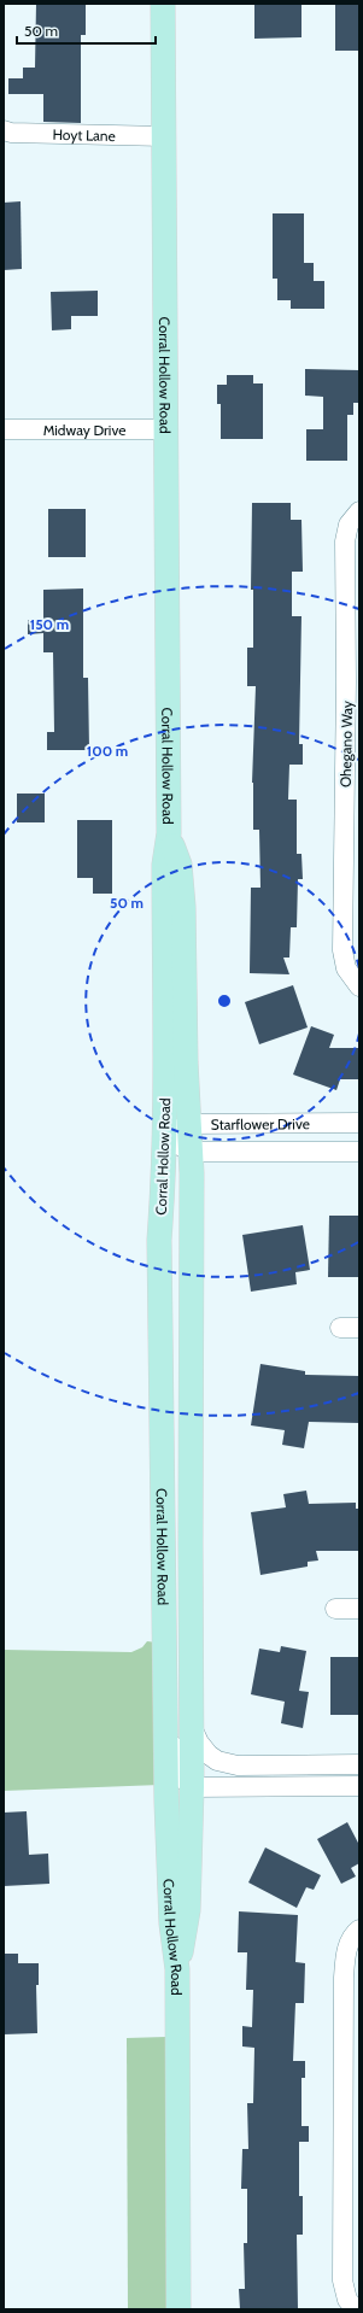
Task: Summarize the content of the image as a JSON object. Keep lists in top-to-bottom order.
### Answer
{
  "streets": {
    "main road": ["Corral Hollow Road"],
    "street": [
      "Hoyt Lane",
      "Midway Drive",
      "Ohegano Way",
      "Starflower Drive"
    ]
  },
  "crossings": [
    ["Hoyt Lane", "Corral Hollow Road"],
    ["Corral Hollow Road", "Midway Drive"],
    ["Corral Hollow Road", "Starflower Drive"]
  ],
  "scale_bar": "50 m",
  "rings": ["150 m", "100 m", "50 m"]
}
